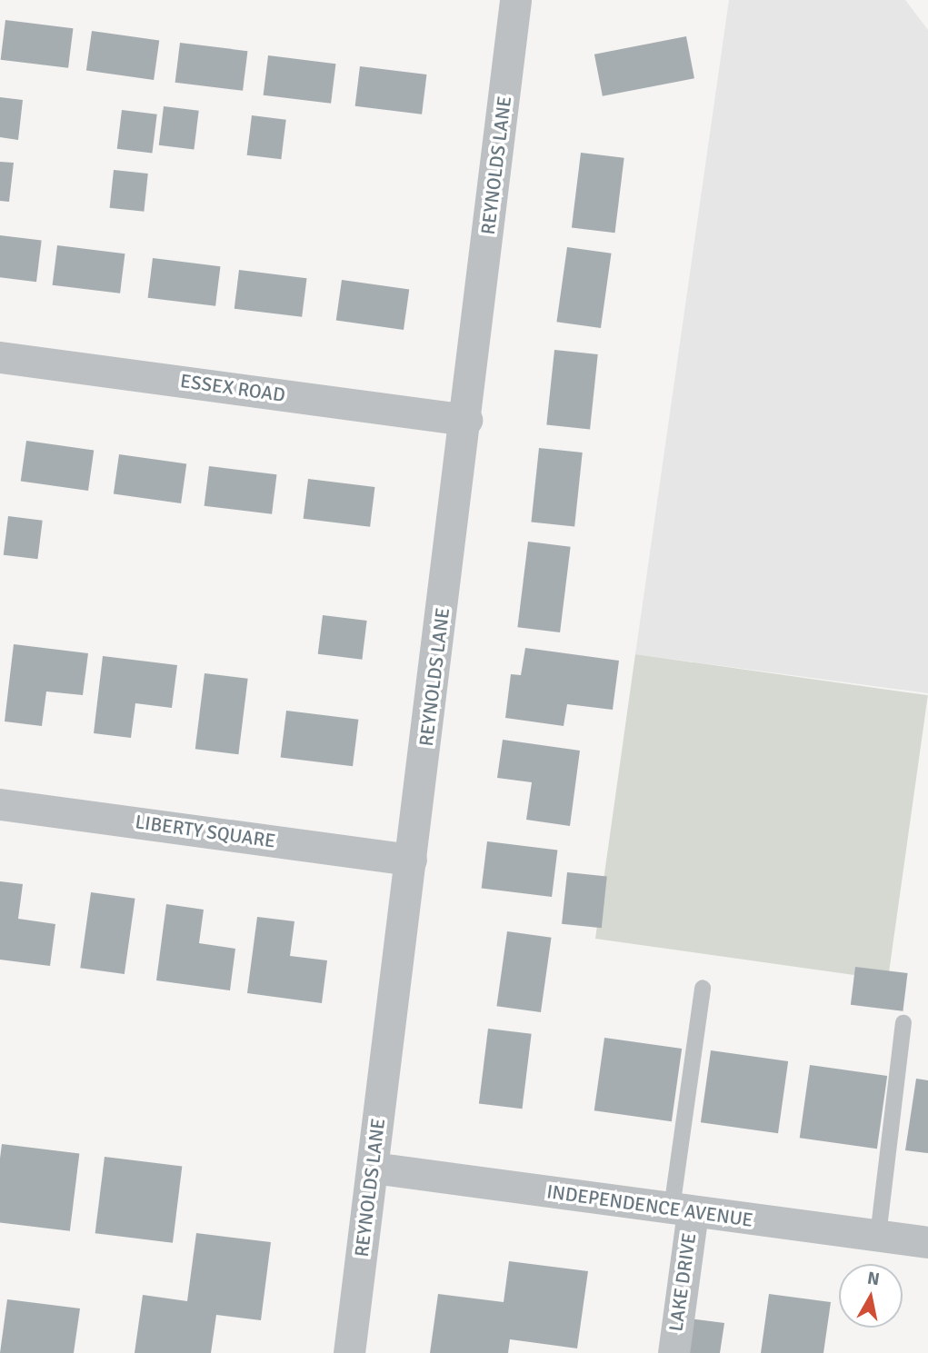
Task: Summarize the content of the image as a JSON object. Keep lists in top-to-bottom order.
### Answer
{
  "streets": {
    "street": [
      "REYNOLDS LANE",
      "ESSEX ROAD",
      "LIBERTY SQUARE",
      "INDEPENDENCE AVENUE",
      "LAKE DRIVE"
    ]
  },
  "crossings": [
    ["REYNOLDS LANE", "ESSEX ROAD"],
    ["REYNOLDS LANE", "LIBERTY SQUARE"],
    ["REYNOLDS LANE", "INDEPENDENCE AVENUE"],
    ["INDEPENDENCE AVENUE", "LAKE DRIVE"]
  ],
  "north": "top"
}
